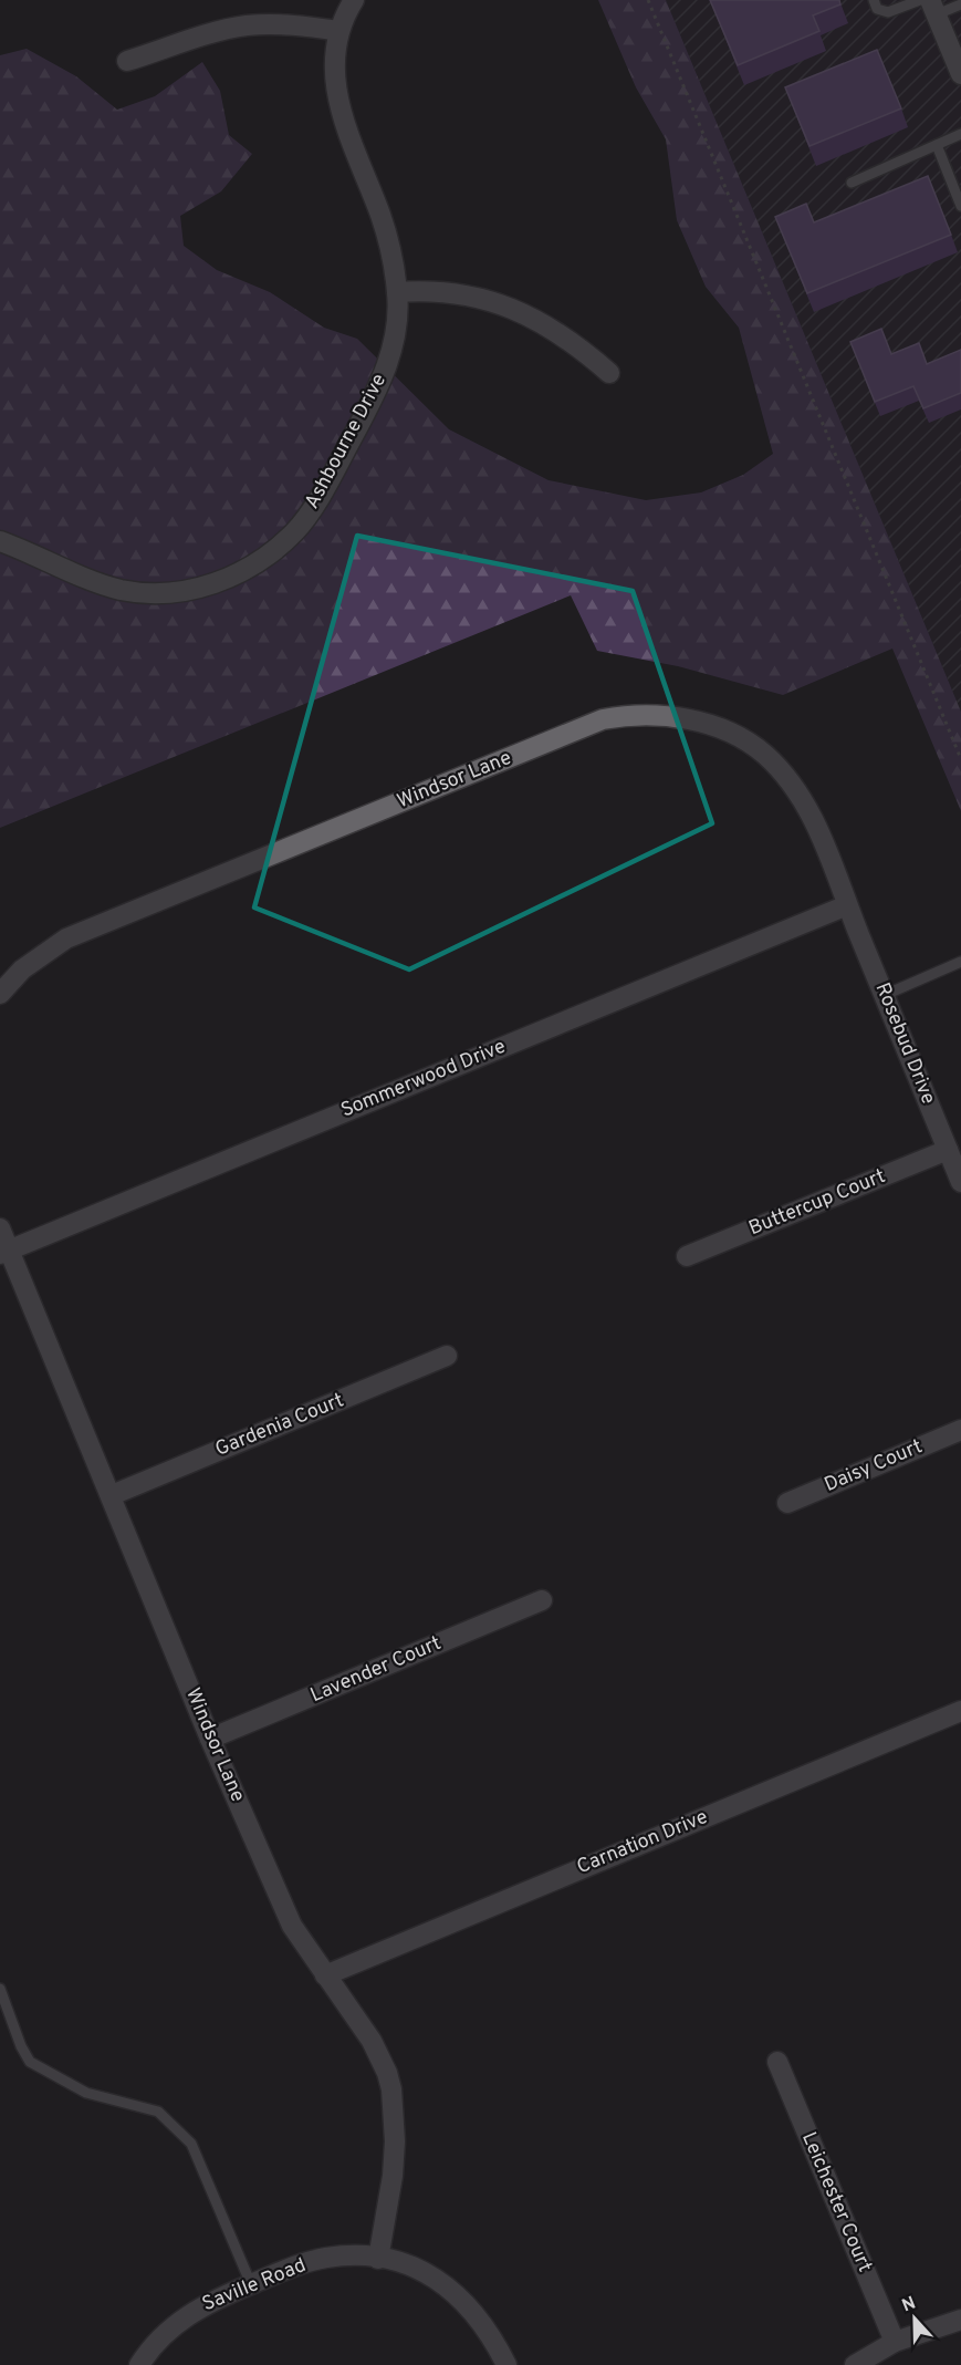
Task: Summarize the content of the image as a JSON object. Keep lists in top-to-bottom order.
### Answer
{
  "streets": {
    "street": [
      "Ashbourne Drive",
      "Windsor Lane",
      "Rosebud Drive",
      "Sommerwood Drive",
      "Buttercup Court",
      "Gardenia Court",
      "Daisy Court",
      "Lavender Court",
      "Carnation Drive",
      "Leichester Court",
      "Saville Road"
    ]
  },
  "crossings": [
    ["Windsor Lane", "Rosebud Drive"],
    ["Windsor Lane", "Sommerwood Drive"],
    ["Windsor Lane", "Gardenia Court"],
    ["Windsor Lane", "Lavender Court"],
    ["Windsor Lane", "Carnation Drive"],
    ["Windsor Lane", "Saville Road"],
    ["Rosebud Drive", "Sommerwood Drive"],
    ["Rosebud Drive", "Buttercup Court"]
  ],
  "north": "top"
}
